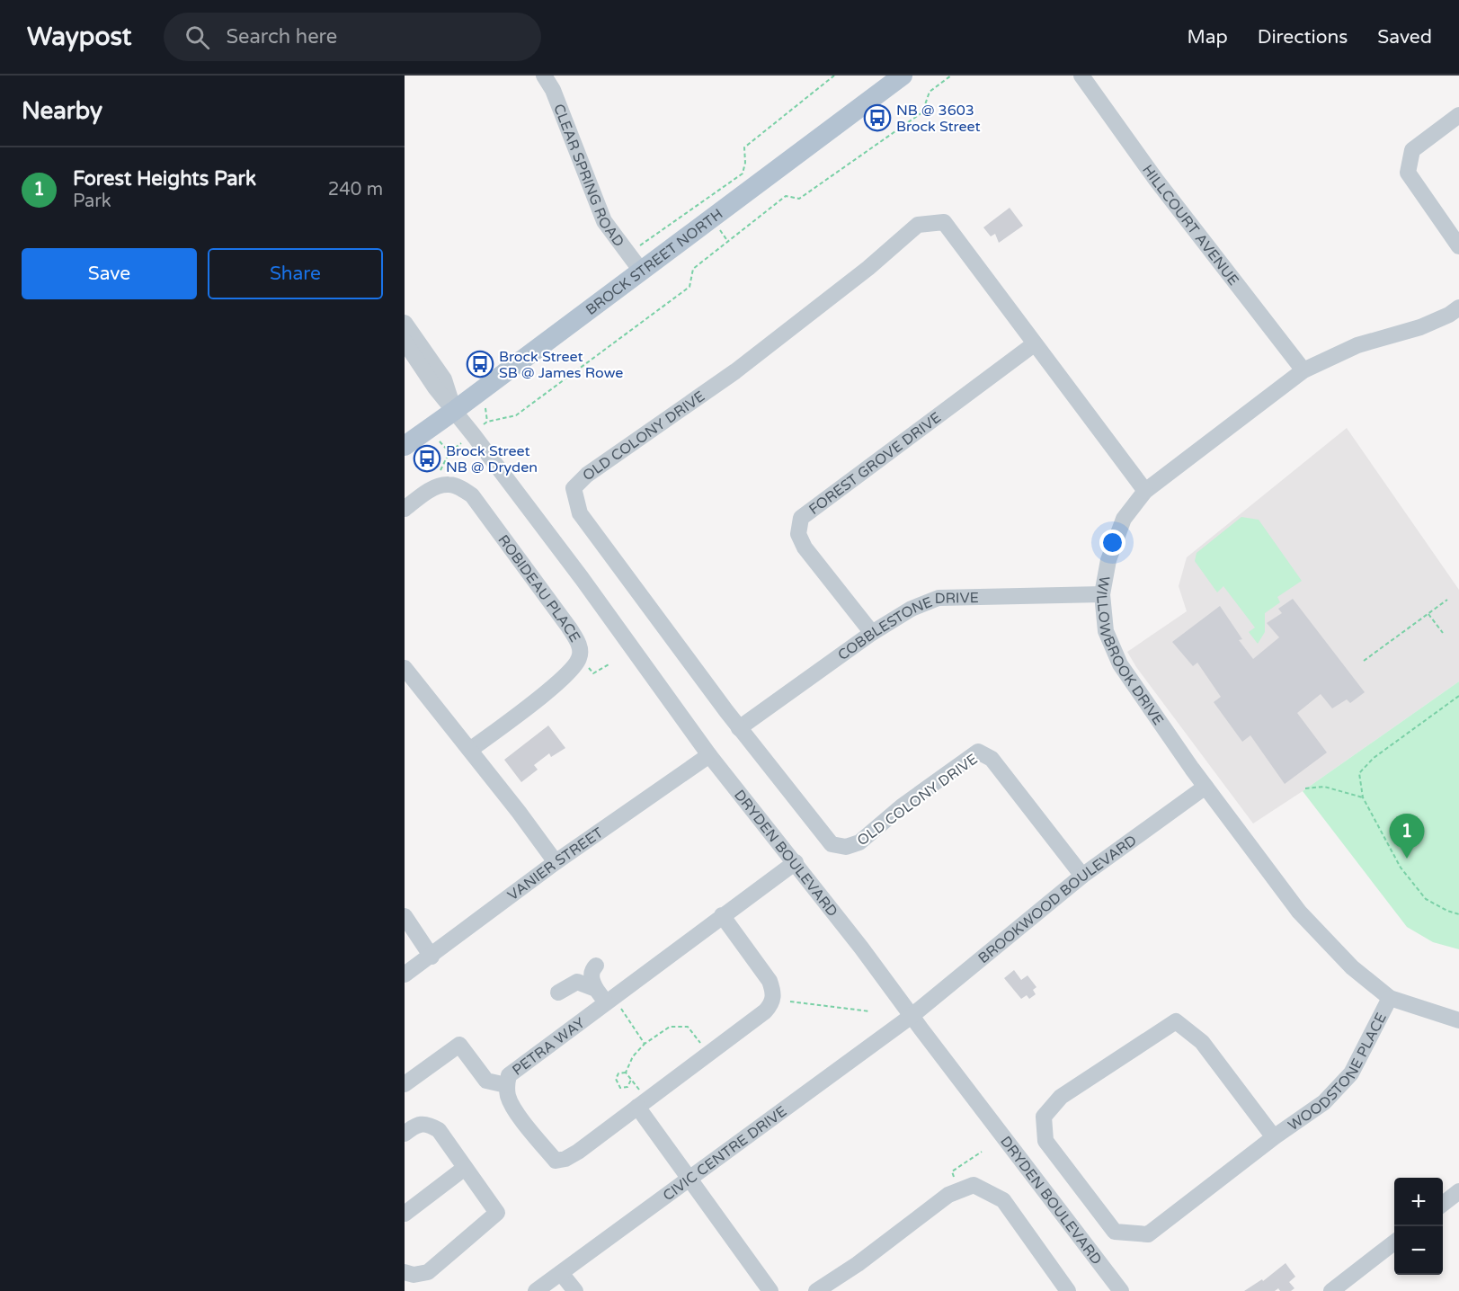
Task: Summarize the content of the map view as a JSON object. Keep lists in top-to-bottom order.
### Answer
{
  "streets": {
    "main road": ["BROCK STREET NORTH"],
    "street": [
      "CLEAR SPRING ROAD",
      "HILLCOURT AVENUE",
      "OLD COLONY DRIVE",
      "FOREST GROVE DRIVE",
      "ROBIDEAU PLACE",
      "COBBLESTONE DRIVE",
      "WILLOWBROOK DRIVE",
      "DRYDEN BOULEVARD",
      "VANIER STREET",
      "BROOKWOOD BOULEVARD",
      "PETRA WAY",
      "WOODSTONE PLACE",
      "CIVIC CENTRE DRIVE"
    ]
  },
  "crossings": [
    ["CLEAR SPRING ROAD", "BROCK STREET NORTH"],
    ["HILLCOURT AVENUE", "WILLOWBROOK DRIVE"],
    ["BROCK STREET NORTH", "DRYDEN BOULEVARD"],
    ["OLD COLONY DRIVE", "FOREST GROVE DRIVE"],
    ["OLD COLONY DRIVE", "COBBLESTONE DRIVE"],
    ["OLD COLONY DRIVE", "WILLOWBROOK DRIVE"],
    ["OLD COLONY DRIVE", "BROOKWOOD BOULEVARD"],
    ["FOREST GROVE DRIVE", "COBBLESTONE DRIVE"],
    ["COBBLESTONE DRIVE", "WILLOWBROOK DRIVE"],
    ["WILLOWBROOK DRIVE", "BROOKWOOD BOULEVARD"],
    ["WILLOWBROOK DRIVE", "WOODSTONE PLACE"],
    ["DRYDEN BOULEVARD", "VANIER STREET"],
    ["DRYDEN BOULEVARD", "BROOKWOOD BOULEVARD"],
    ["DRYDEN BOULEVARD", "PETRA WAY"],
    ["DRYDEN BOULEVARD", "CIVIC CENTRE DRIVE"],
    ["BROOKWOOD BOULEVARD", "CIVIC CENTRE DRIVE"]
  ],
  "places": {
    "bus stop": ["NB @ 3603 Brock Street", "Brock Street SB @ James Rowe", "Brock Street NB @ Dryden"]
  },
  "page": {
    "header": "Waypost",
    "search": "Search here",
    "nav": ["Map", "Directions", "Saved"],
    "heading": "Nearby",
    "list": [
      {
        "mark": "1",
        "name": "Forest Heights Park",
        "note": "Park",
        "value": "240 m"
      }
    ],
    "buttons": ["Save", "Share"],
    "pins": "1",
    "map_buttons": ["+", "−"]
  }
}
